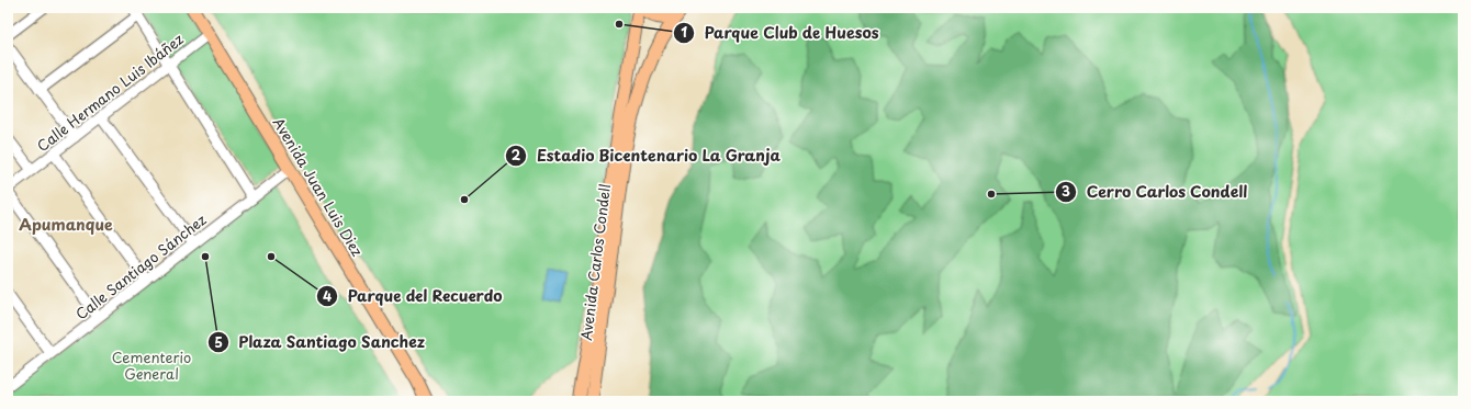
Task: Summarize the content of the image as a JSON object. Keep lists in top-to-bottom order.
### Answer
{
  "streets": {
    "main road": ["Avenida Juan Luis Diez", "Avenida Carlos Condell"],
    "street": ["Calle Hermano Luis Ibáñez", "Calle Santiago Sánchez"]
  },
  "crossings": [
    ["Calle Hermano Luis Ibáñez", "Avenida Juan Luis Diez"],
    ["Avenida Juan Luis Diez", "Calle Santiago Sánchez"]
  ],
  "districts": ["Apumanque"],
  "parks": ["Cementerio General"],
  "places": [
    "Parque Club de Huesos",
    "Cerro Carlos Condell",
    "Estadio Bicentenario La Granja",
    "Plaza Santiago Sanchez",
    "Parque del Recuerdo"
  ]
}
